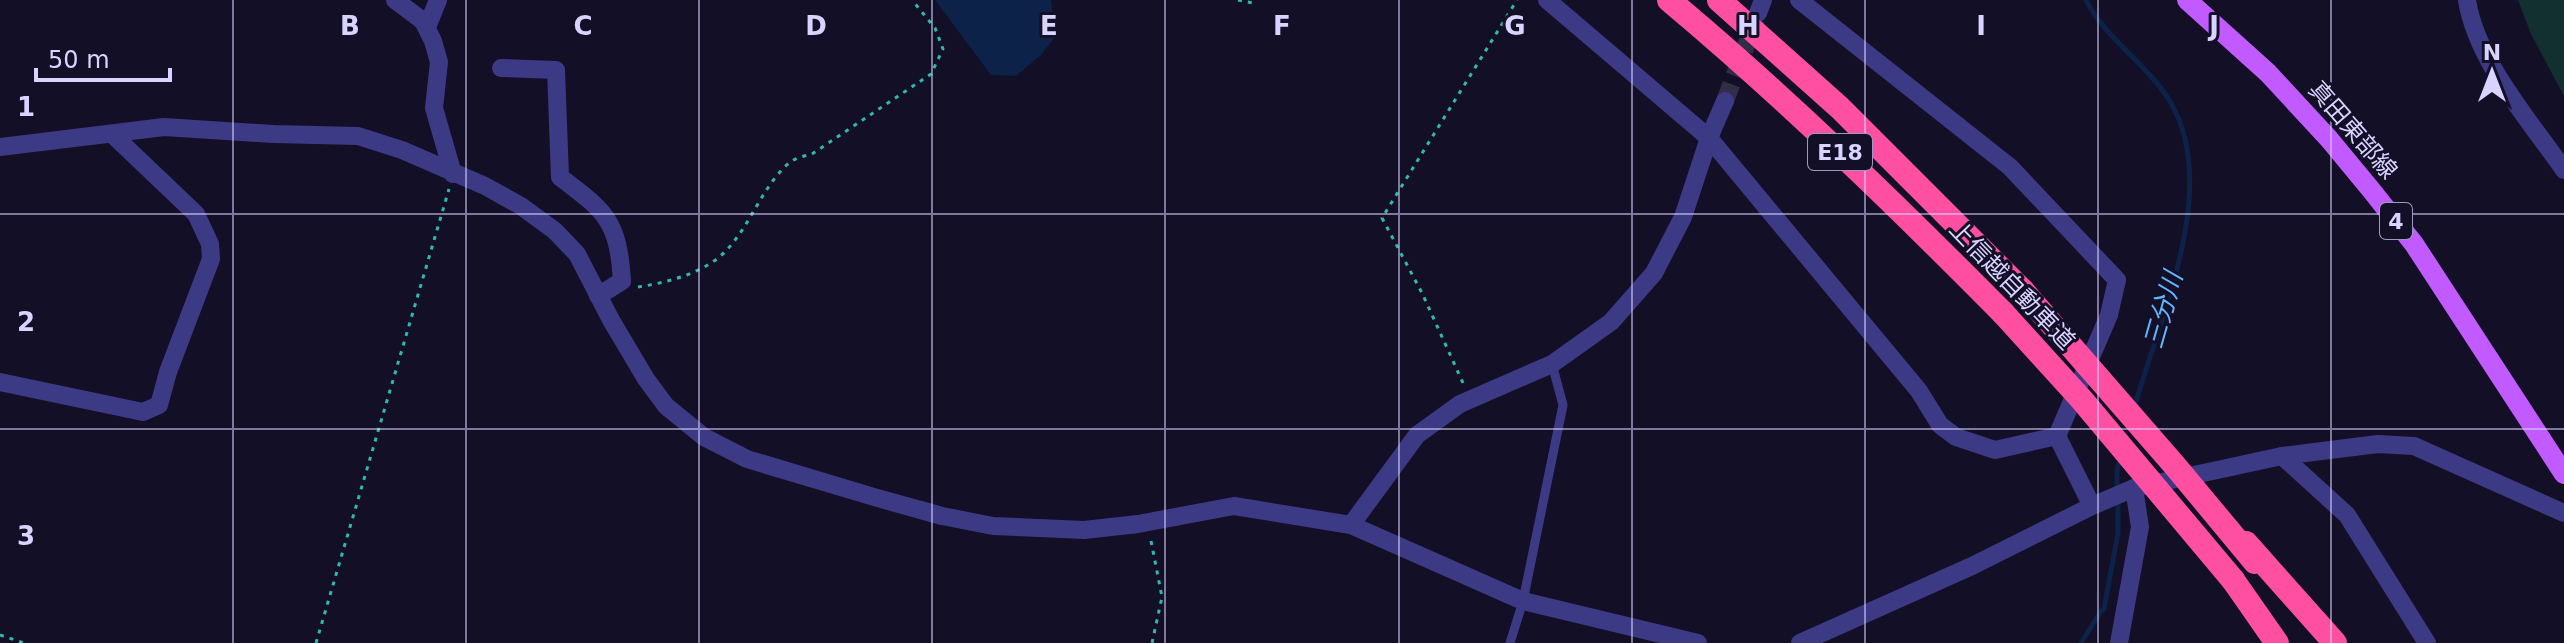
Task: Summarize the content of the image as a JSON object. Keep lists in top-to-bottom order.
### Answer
{
  "streets": {
    "highway": ["E18", "上信越自動車道"],
    "main road": ["真田東部線", "4"]
  },
  "water": ["三分川"],
  "scale_bar": "50 m",
  "north": "top",
  "grid": {
    "columns": [
      "B",
      "C",
      "D",
      "E",
      "F",
      "G",
      "H",
      "I",
      "J"
    ],
    "rows": ["1", "2", "3"]
  }
}
